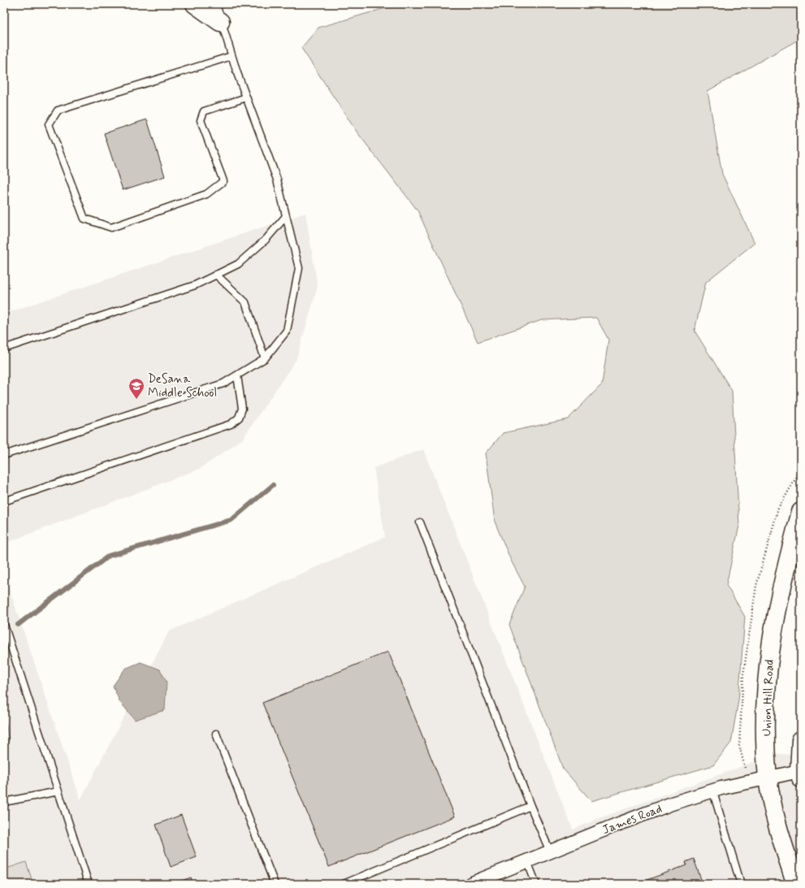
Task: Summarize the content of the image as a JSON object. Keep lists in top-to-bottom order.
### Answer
{
  "streets": {
    "street": ["Union Hill Road", "James Road"]
  },
  "crossings": [
    ["Union Hill Road", "James Road"]
  ],
  "places": {
    "school or university": ["DeSana Middle School"]
  }
}
